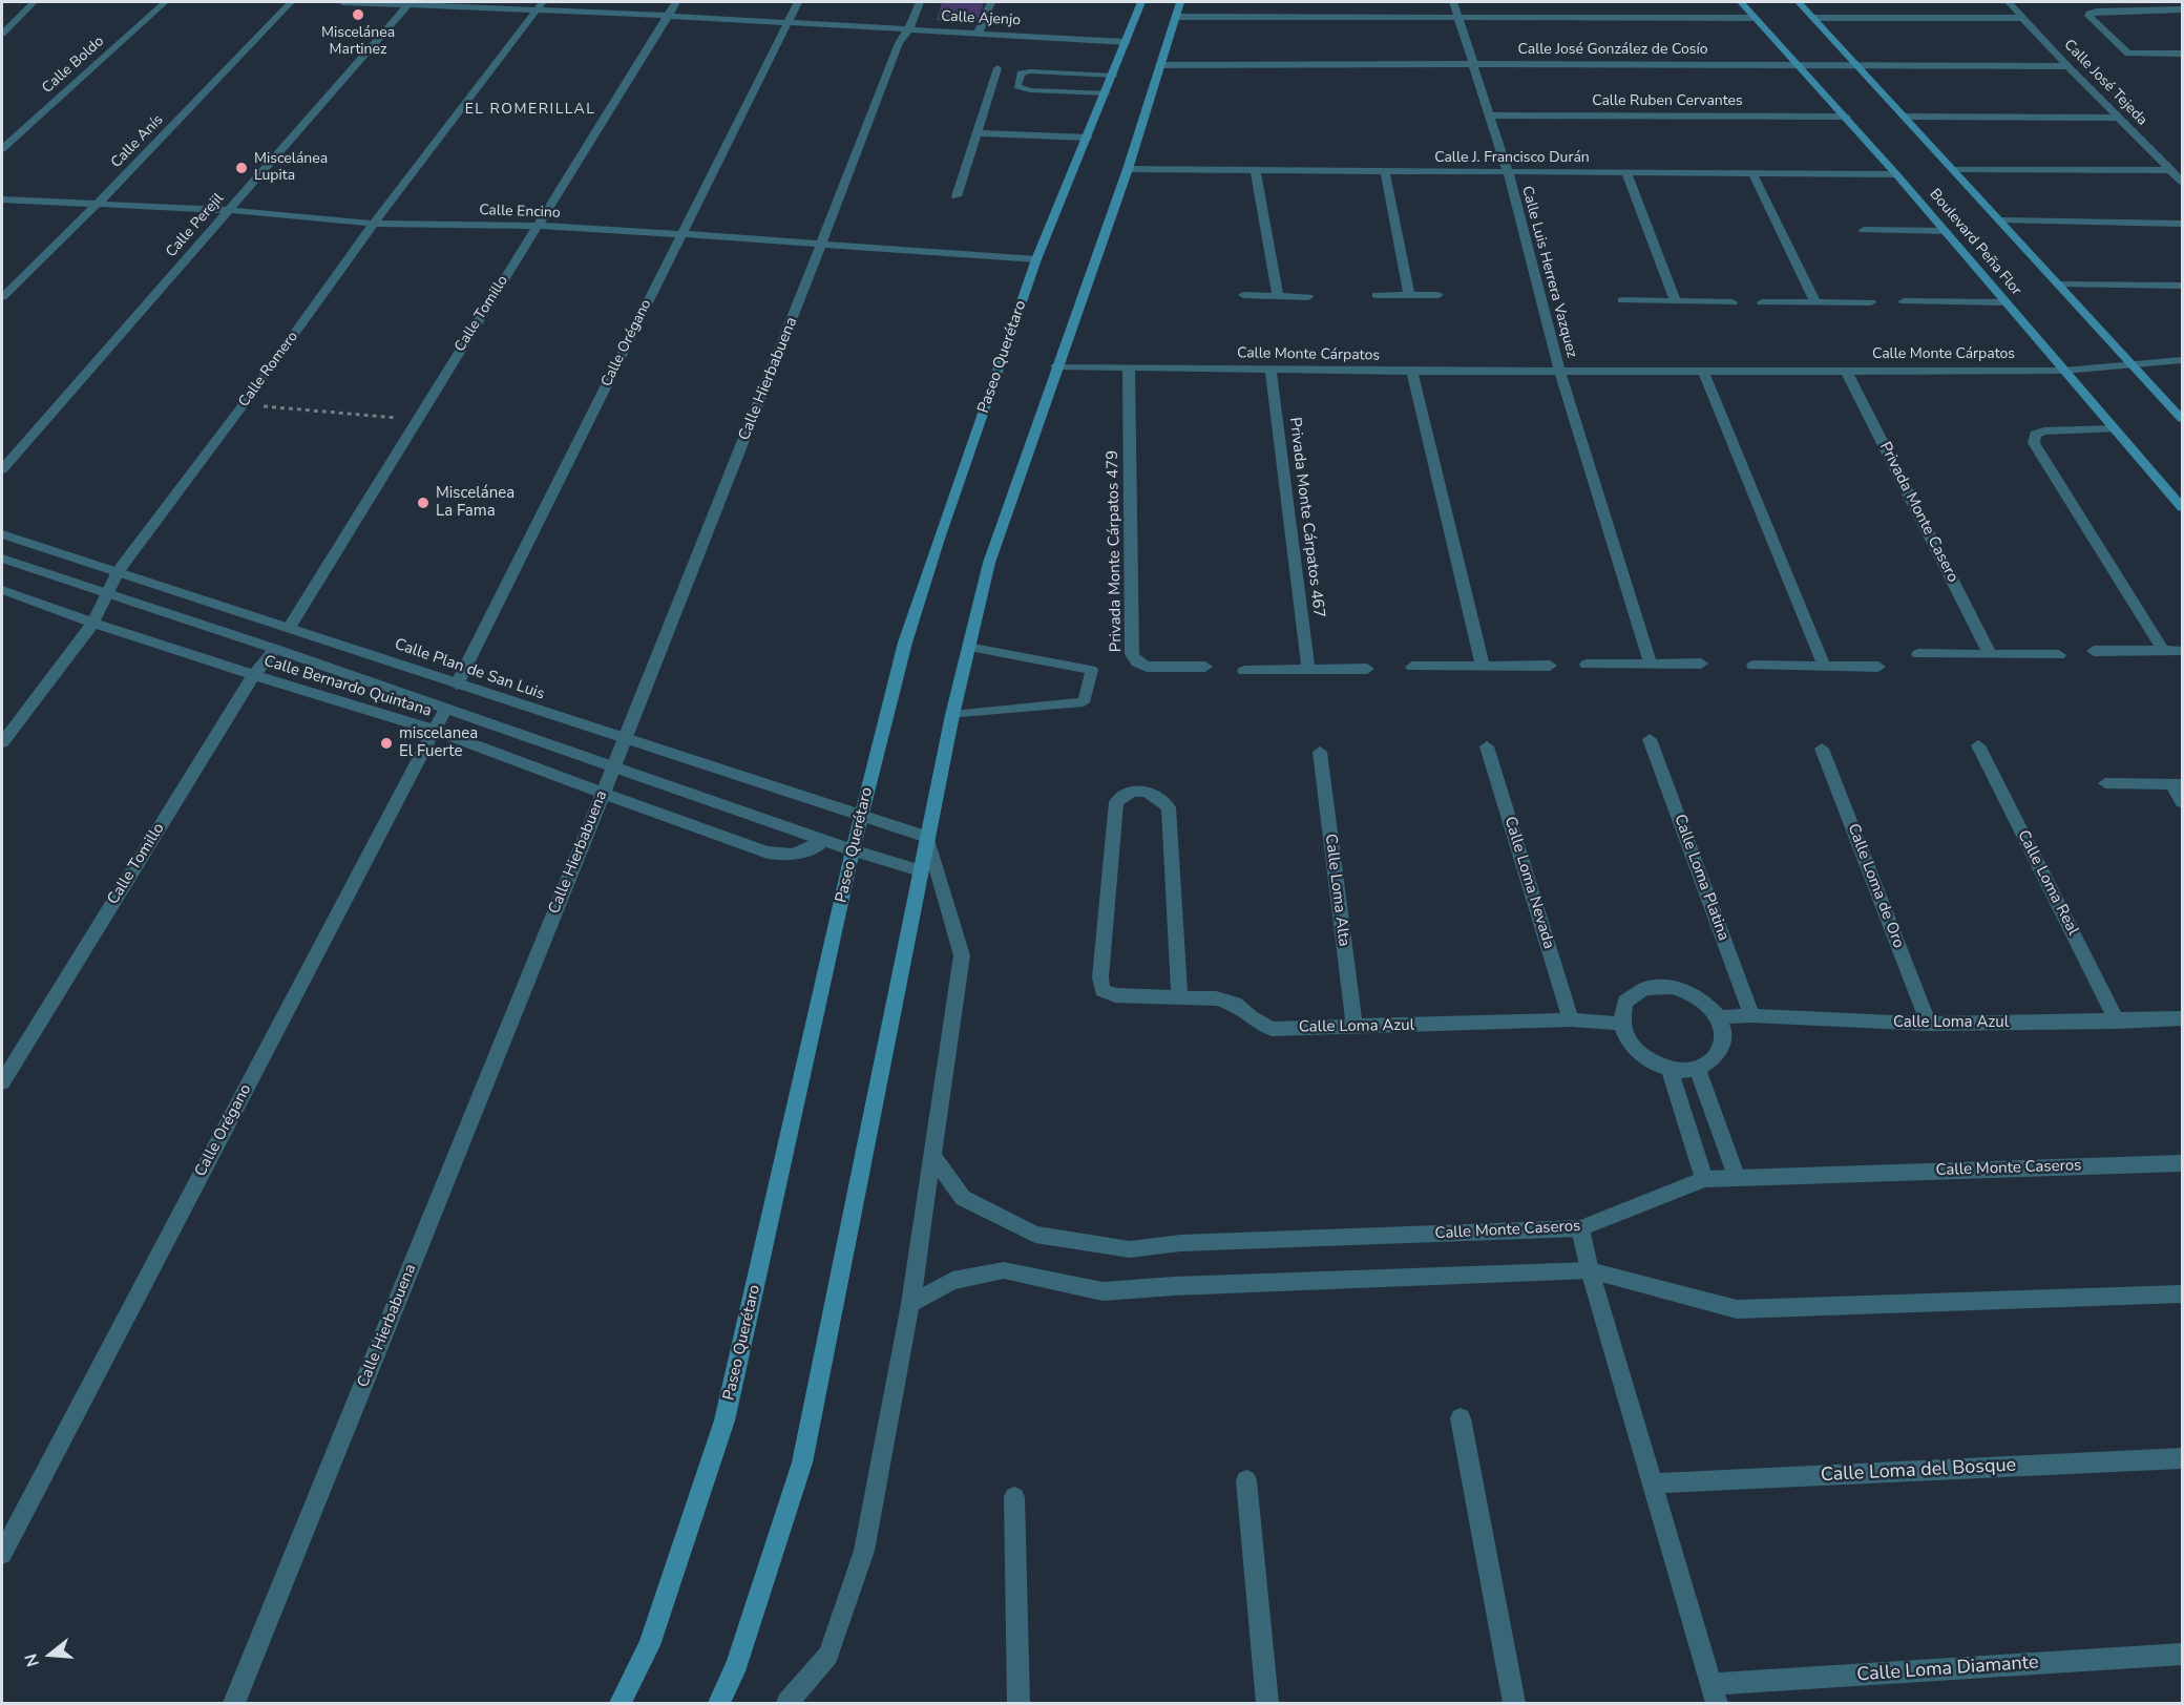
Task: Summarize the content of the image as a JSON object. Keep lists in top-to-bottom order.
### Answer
{
  "streets": {
    "main road": ["Boulevard Peña Flor", "Paseo Querétaro"],
    "street": [
      "Calle Ajenjo",
      "Calle José González de Cosío",
      "Calle Boldo",
      "Calle José Tejeda",
      "Calle Ruben Cervantes",
      "Calle Anís",
      "Calle J. Francisco Durán",
      "Calle Encino",
      "Calle Perejil",
      "Calle Luis Herrera Vazquez",
      "Calle Tomillo",
      "Calle Orégano",
      "Calle Monte Cárpatos",
      "Calle Romero",
      "Calle Hierbabuena",
      "Privada Monte Casero",
      "Privada Monte Cárpatos 467",
      "Privada Monte Cárpatos 479",
      "Calle Plan de San Luis",
      "Calle Bernardo Quintana",
      "Calle Loma Platina",
      "Calle Loma Nevada",
      "Calle Loma Real",
      "Calle Loma de Oro",
      "Calle Loma Alta",
      "Calle Loma Azul",
      "Calle Monte Caseros",
      "Calle Loma del Bosque",
      "Calle Loma Diamante"
    ]
  },
  "crossings": [
    ["Calle Ajenjo", "Calle Perejil"],
    ["Calle Ajenjo", "Calle Tomillo"],
    ["Calle Ajenjo", "Calle Orégano"],
    ["Calle Ajenjo", "Paseo Querétaro"],
    ["Calle Ajenjo", "Calle Romero"],
    ["Calle Ajenjo", "Calle Hierbabuena"],
    ["Calle José González de Cosío", "Calle José Tejeda"],
    ["Calle José González de Cosío", "Boulevard Peña Flor"],
    ["Calle José González de Cosío", "Calle Luis Herrera Vazquez"],
    ["Calle Ruben Cervantes", "Boulevard Peña Flor"],
    ["Calle Ruben Cervantes", "Calle Luis Herrera Vazquez"],
    ["Calle Anís", "Calle Encino"],
    ["Calle J. Francisco Durán", "Boulevard Peña Flor"],
    ["Calle J. Francisco Durán", "Calle Luis Herrera Vazquez"],
    ["Calle Encino", "Calle Perejil"],
    ["Calle Encino", "Calle Tomillo"],
    ["Calle Encino", "Calle Orégano"],
    ["Calle Encino", "Paseo Querétaro"],
    ["Calle Encino", "Calle Romero"],
    ["Calle Encino", "Calle Hierbabuena"],
    ["Boulevard Peña Flor", "Calle Monte Cárpatos"],
    ["Calle Luis Herrera Vazquez", "Calle Monte Cárpatos"],
    ["Calle Tomillo", "Calle Plan de San Luis"],
    ["Calle Tomillo", "Calle Bernardo Quintana"],
    ["Calle Orégano", "Calle Plan de San Luis"],
    ["Calle Orégano", "Calle Bernardo Quintana"],
    ["Calle Monte Cárpatos", "Privada Monte Casero"],
    ["Calle Monte Cárpatos", "Privada Monte Cárpatos 467"],
    ["Calle Monte Cárpatos", "Privada Monte Cárpatos 479"],
    ["Paseo Querétaro", "Calle Plan de San Luis"],
    ["Calle Romero", "Calle Plan de San Luis"],
    ["Calle Romero", "Calle Bernardo Quintana"],
    ["Calle Hierbabuena", "Calle Plan de San Luis"],
    ["Calle Hierbabuena", "Calle Bernardo Quintana"],
    ["Calle Loma Platina", "Calle Loma Azul"],
    ["Calle Loma Nevada", "Calle Loma Azul"],
    ["Calle Loma Real", "Calle Loma Azul"],
    ["Calle Loma de Oro", "Calle Loma Azul"],
    ["Calle Loma Alta", "Calle Loma Azul"]
  ],
  "districts": ["EL ROMERILLAL"],
  "places": [
    "Miscelánea Martinez",
    "Miscelánea Lupita",
    "Miscelánea La Fama",
    "miscelanea El Fuerte"
  ],
  "north": "left"
}
